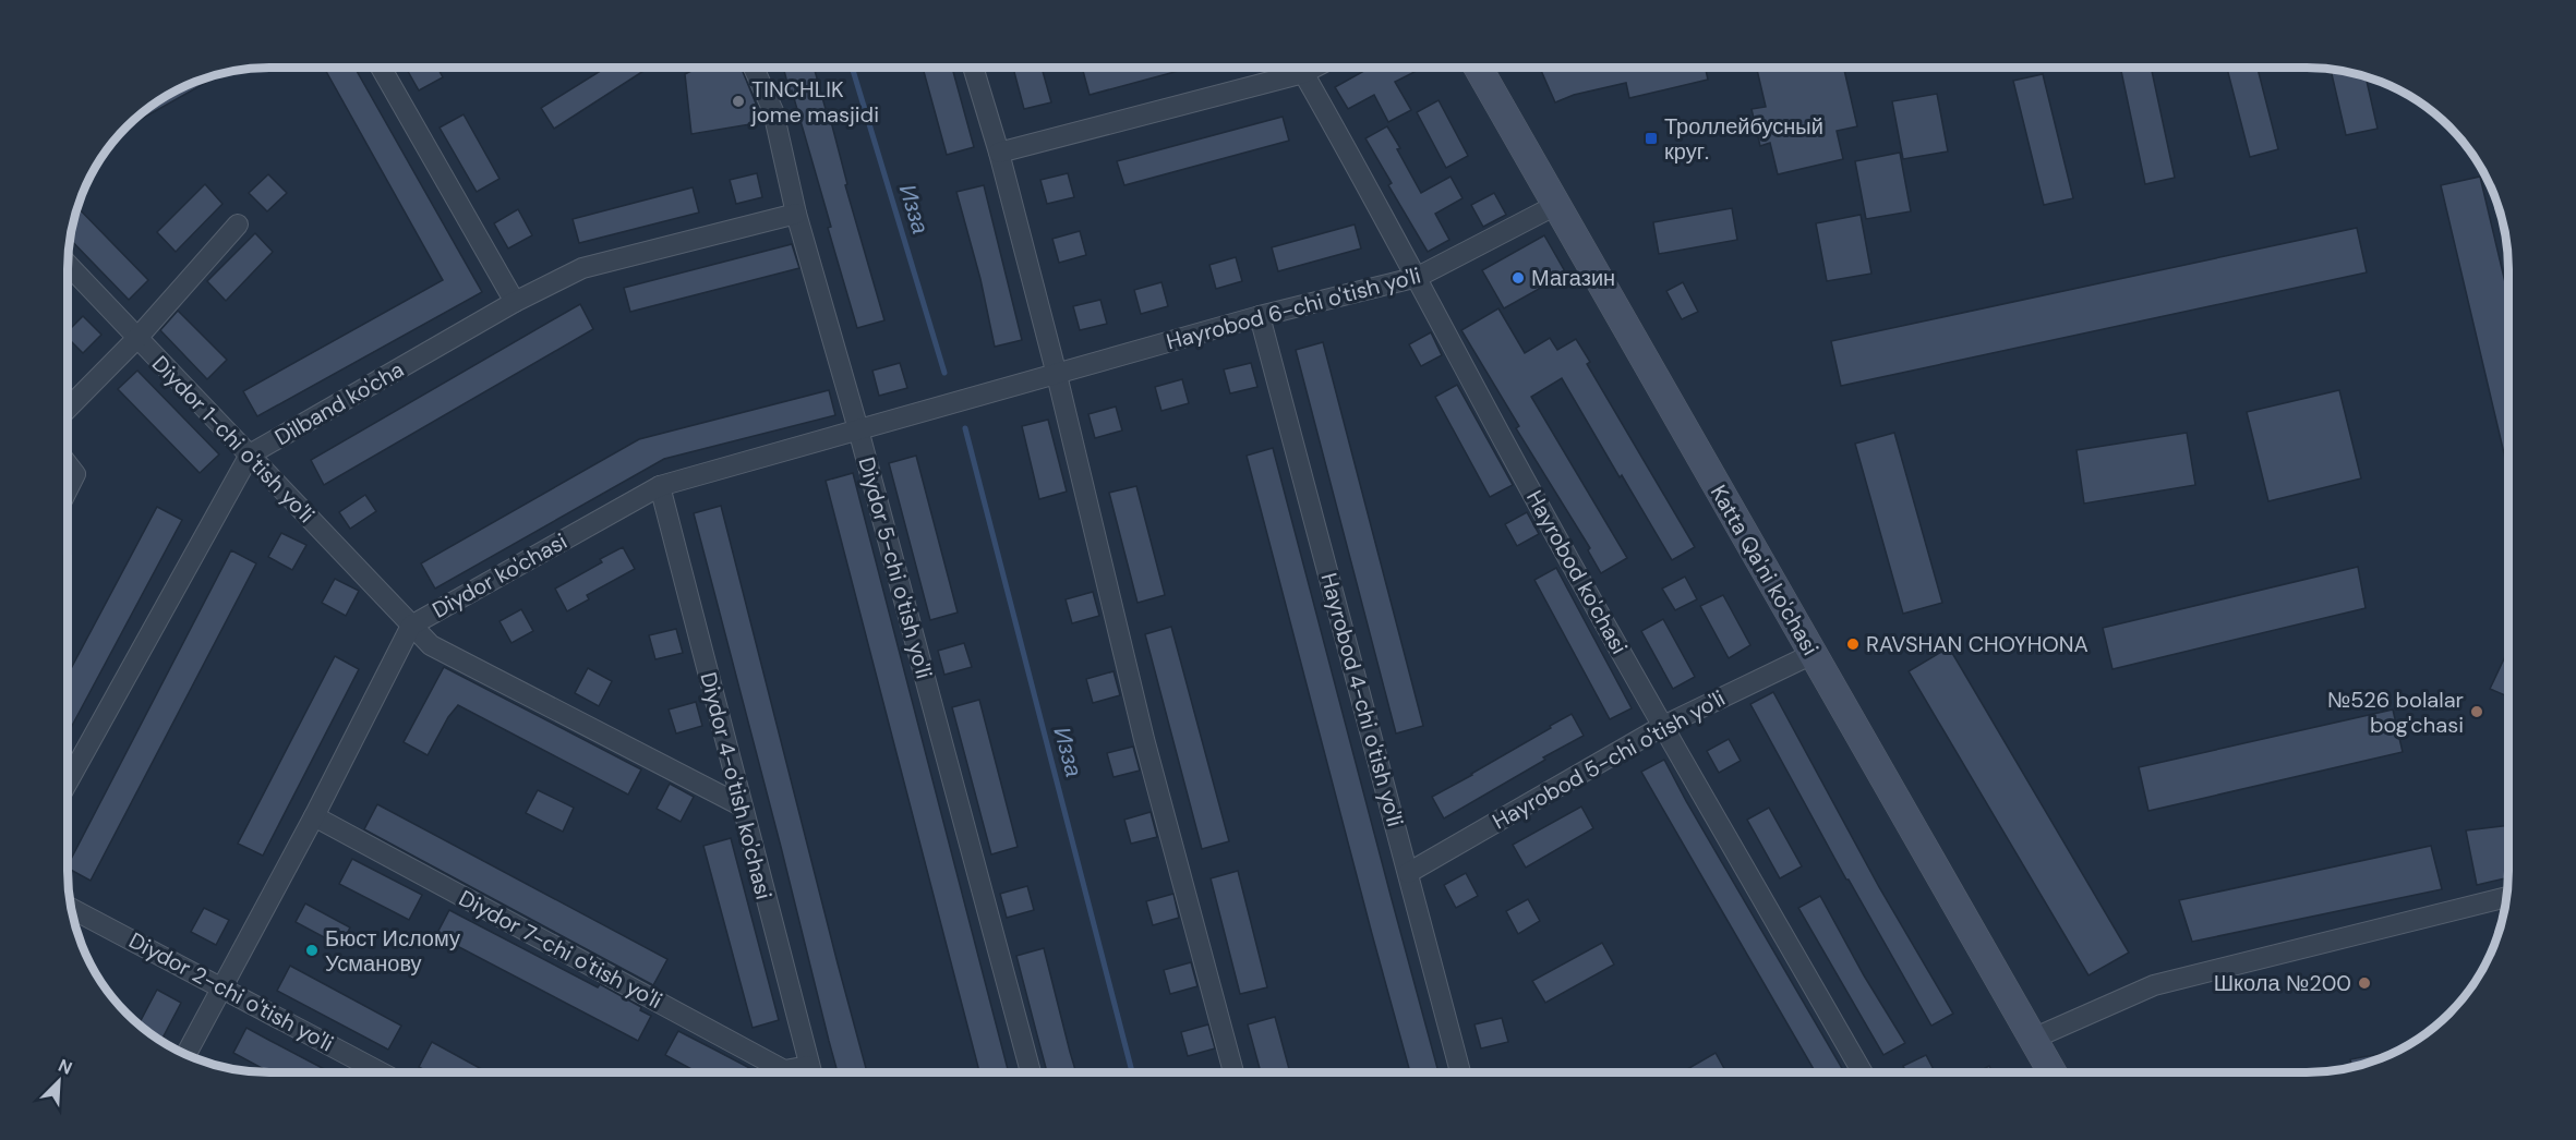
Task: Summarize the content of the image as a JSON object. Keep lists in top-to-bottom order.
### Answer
{
  "streets": {
    "main road": ["Katta Qa'ni ko'chasi"],
    "street": [
      "Hayrobod 6-chi o'tish yo'li",
      "Dilband ko'cha",
      "Diydor 1-chi o'tish yo'li",
      "Diydor 5-chi o'tish yo'li",
      "Hayrobod ko'chasi",
      "Diydor ko'chasi",
      "Hayrobod 4-chi o'tish yo'li",
      "Hayrobod 5-chi o'tish yo'li",
      "Diydor 4-o'tish ko'chasi",
      "Diydor 7-chi o'tish yo'li",
      "Diydor 2-chi o'tish yo'li"
    ]
  },
  "crossings": [
    ["Hayrobod 6-chi o'tish yo'li", "Katta Qa'ni ko'chasi"],
    ["Hayrobod 6-chi o'tish yo'li", "Hayrobod ko'chasi"],
    ["Hayrobod 6-chi o'tish yo'li", "Diydor ko'chasi"],
    ["Hayrobod 6-chi o'tish yo'li", "Hayrobod 4-chi o'tish yo'li"],
    ["Dilband ko'cha", "Diydor 1-chi o'tish yo'li"],
    ["Dilband ko'cha", "Diydor 5-chi o'tish yo'li"],
    ["Diydor 1-chi o'tish yo'li", "Diydor ko'chasi"],
    ["Diydor 5-chi o'tish yo'li", "Diydor ko'chasi"],
    ["Katta Qa'ni ko'chasi", "Hayrobod 5-chi o'tish yo'li"],
    ["Hayrobod ko'chasi", "Hayrobod 5-chi o'tish yo'li"],
    ["Diydor ko'chasi", "Diydor 4-o'tish ko'chasi"],
    ["Diydor ko'chasi", "Diydor 7-chi o'tish yo'li"],
    ["Diydor ko'chasi", "Diydor 2-chi o'tish yo'li"],
    ["Hayrobod 4-chi o'tish yo'li", "Hayrobod 5-chi o'tish yo'li"]
  ],
  "water": ["Изза"],
  "places": {
    "other": [
      "TINCHLIK jome masjidi",
      "Магазин",
      "RAVSHAN CHOYHONA",
      "№526 bolalar bog'chasi",
      "Бюст Ислому Усманову",
      "Школа №200"
    ],
    "transit": ["Троллейбусный круг."]
  },
  "north": "top right"
}
